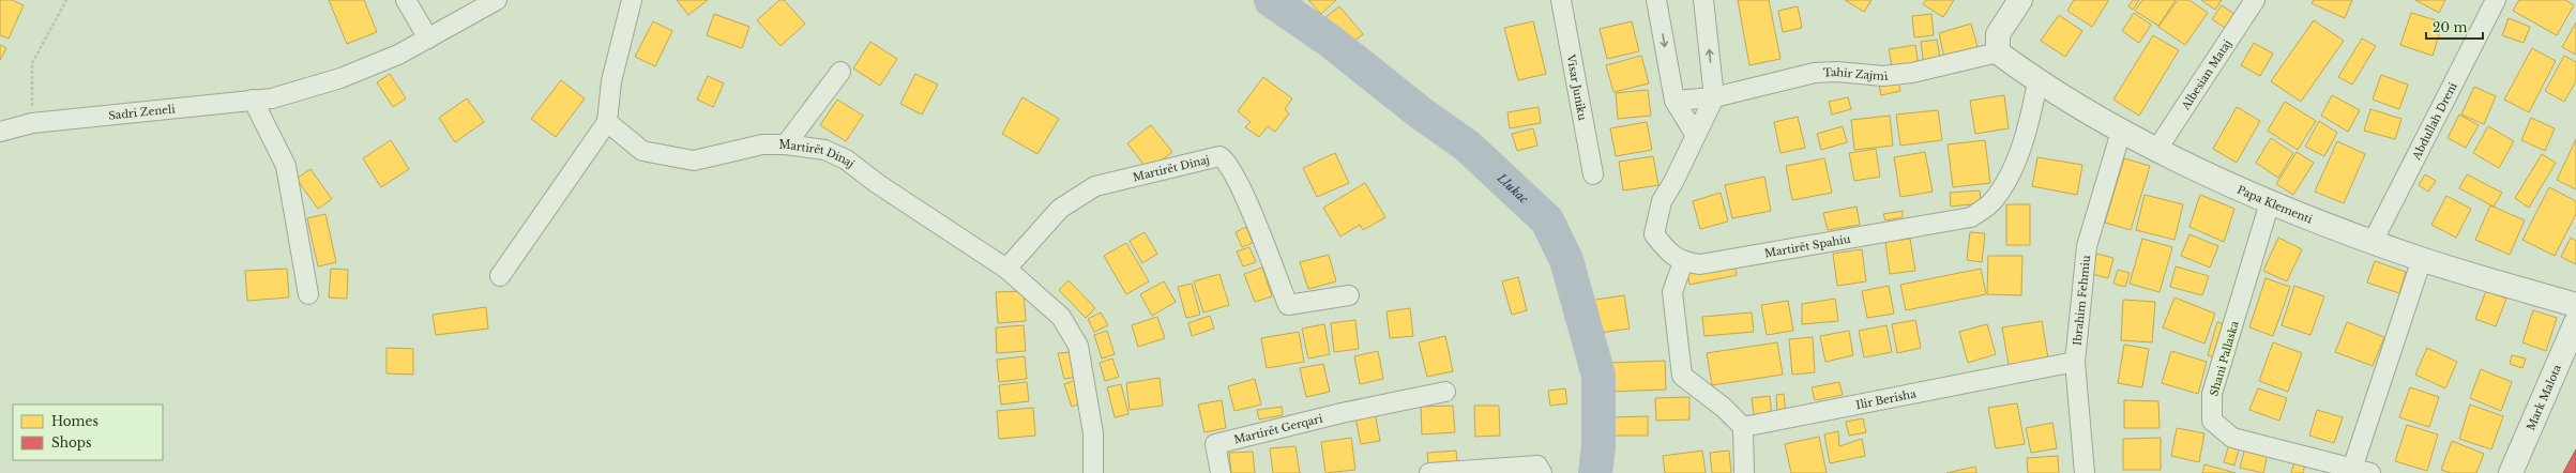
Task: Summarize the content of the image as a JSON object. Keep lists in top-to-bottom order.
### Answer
{
  "streets": {
    "street": [
      "Tahir Zajmi",
      "Albesian Mataj",
      "Visar Juniku",
      "Sadri Zeneli",
      "Abdullah Dreni",
      "Martirët Dinaj",
      "Papa Klementi",
      "Martirët Spahiu",
      "Ibrahim Fehmiu",
      "Shani Pallaska",
      "Mark Malota",
      "Ilir Berisha",
      "Martirët Gerqari"
    ]
  },
  "crossings": [
    ["Tahir Zajmi", "Papa Klementi"],
    ["Albesian Mataj", "Papa Klementi"],
    ["Abdullah Dreni", "Papa Klementi"],
    ["Papa Klementi", "Martirët Spahiu"],
    ["Papa Klementi", "Ibrahim Fehmiu"],
    ["Papa Klementi", "Shani Pallaska"],
    ["Ibrahim Fehmiu", "Ilir Berisha"]
  ],
  "water": ["Llukac"],
  "legend": ["Homes", "Shops"],
  "scale_bar": "20 m"
}
